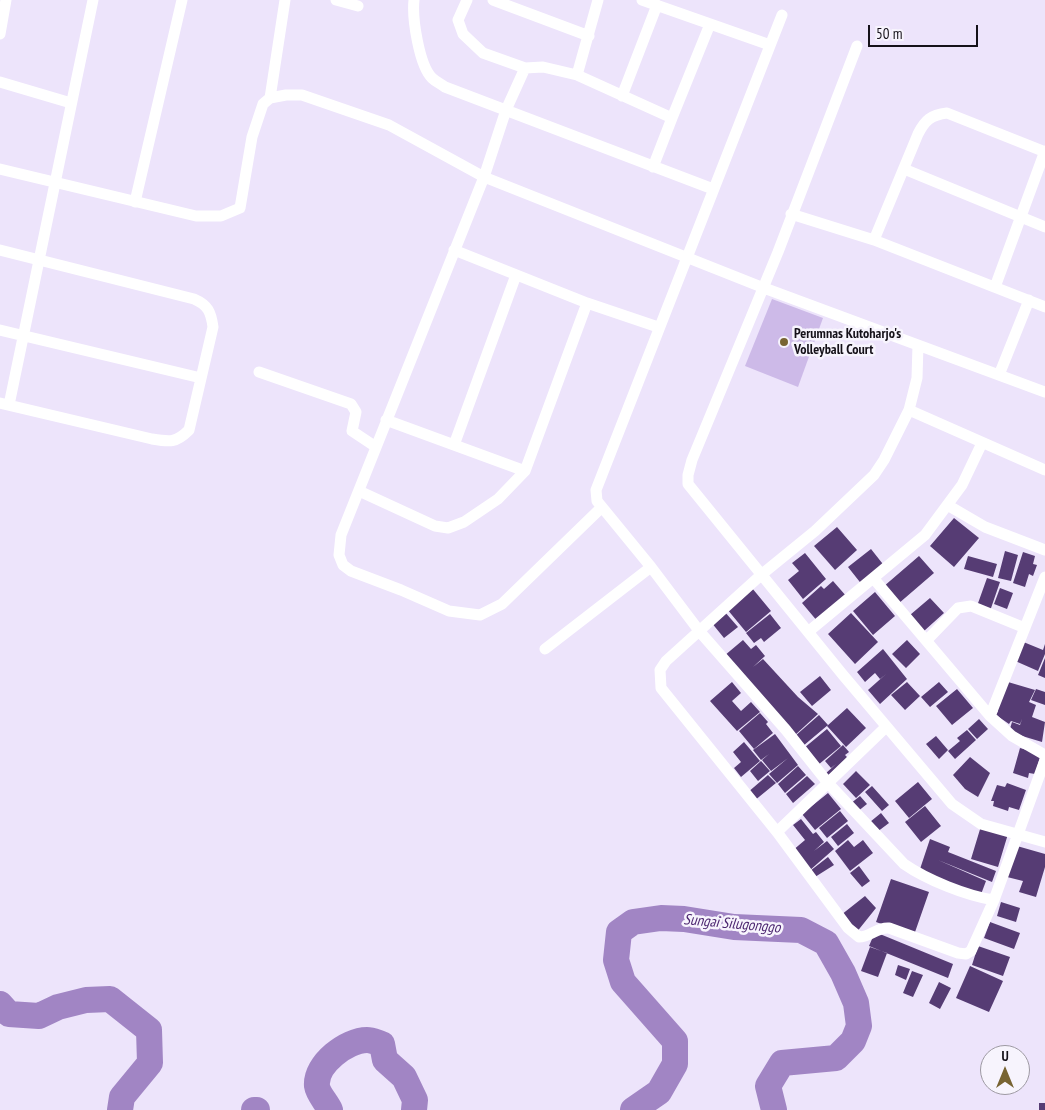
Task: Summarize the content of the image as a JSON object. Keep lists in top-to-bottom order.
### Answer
{
  "water": ["Sungai Silugonggo"],
  "places": ["Perumnas Kutoharjo's Volleyball Court"],
  "scale_bar": "50 m",
  "north": "top"
}
